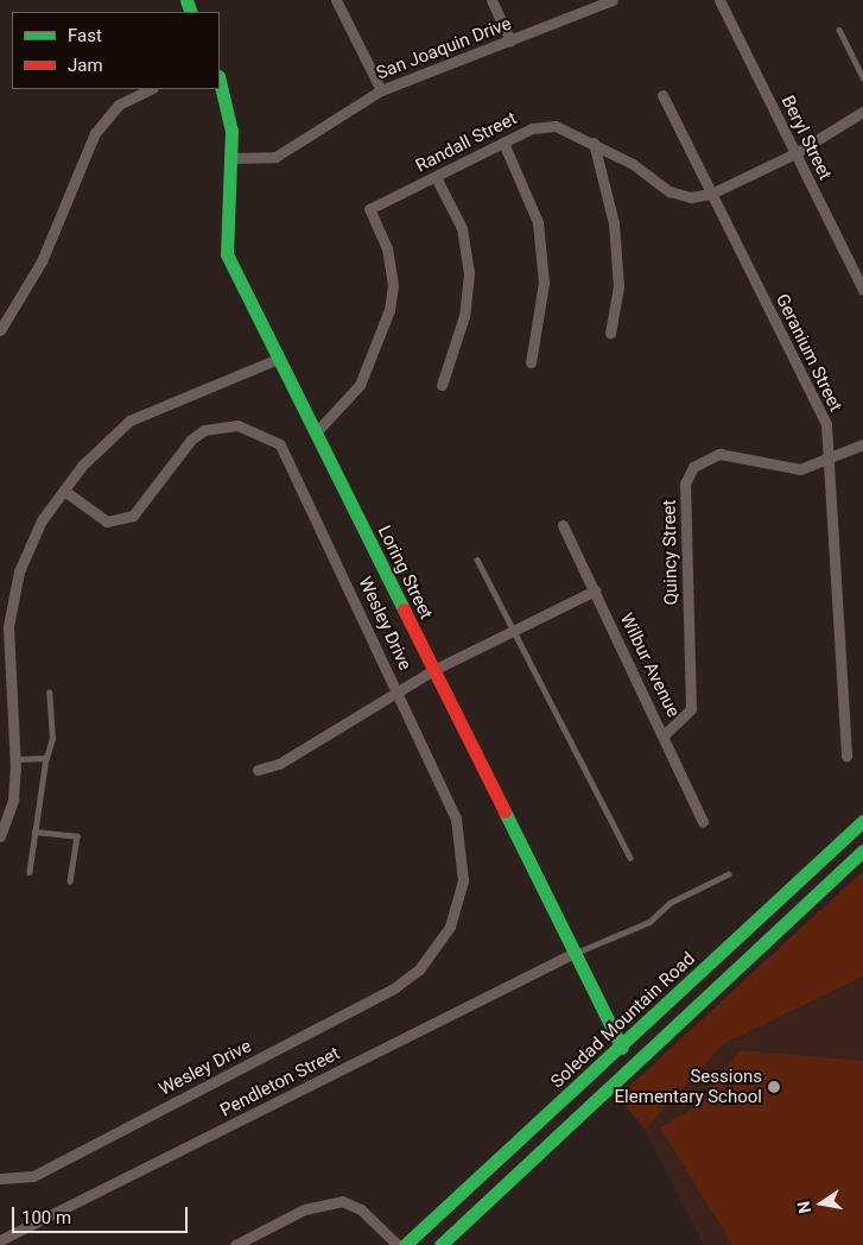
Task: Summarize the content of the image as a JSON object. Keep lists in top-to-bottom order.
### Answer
{
  "streets": {
    "main road": ["Loring Street", "Soledad Mountain Road"],
    "street": [
      "San Joaquin Drive",
      "Beryl Street",
      "Randall Street",
      "Geranium Street",
      "Quincy Street",
      "Wesley Drive",
      "Wilbur Avenue",
      "Pendleton Street"
    ]
  },
  "crossings": [
    ["San Joaquin Drive", "Loring Street"],
    ["Beryl Street", "Randall Street"],
    ["Randall Street", "Geranium Street"],
    ["Randall Street", "Loring Street"],
    ["Geranium Street", "Quincy Street"],
    ["Quincy Street", "Wilbur Avenue"],
    ["Loring Street", "Soledad Mountain Road"],
    ["Loring Street", "Pendleton Street"]
  ],
  "places": ["Sessions Elementary School"],
  "legend": ["Fast", "Jam"],
  "scale_bar": "100 m",
  "north": "left"
}
